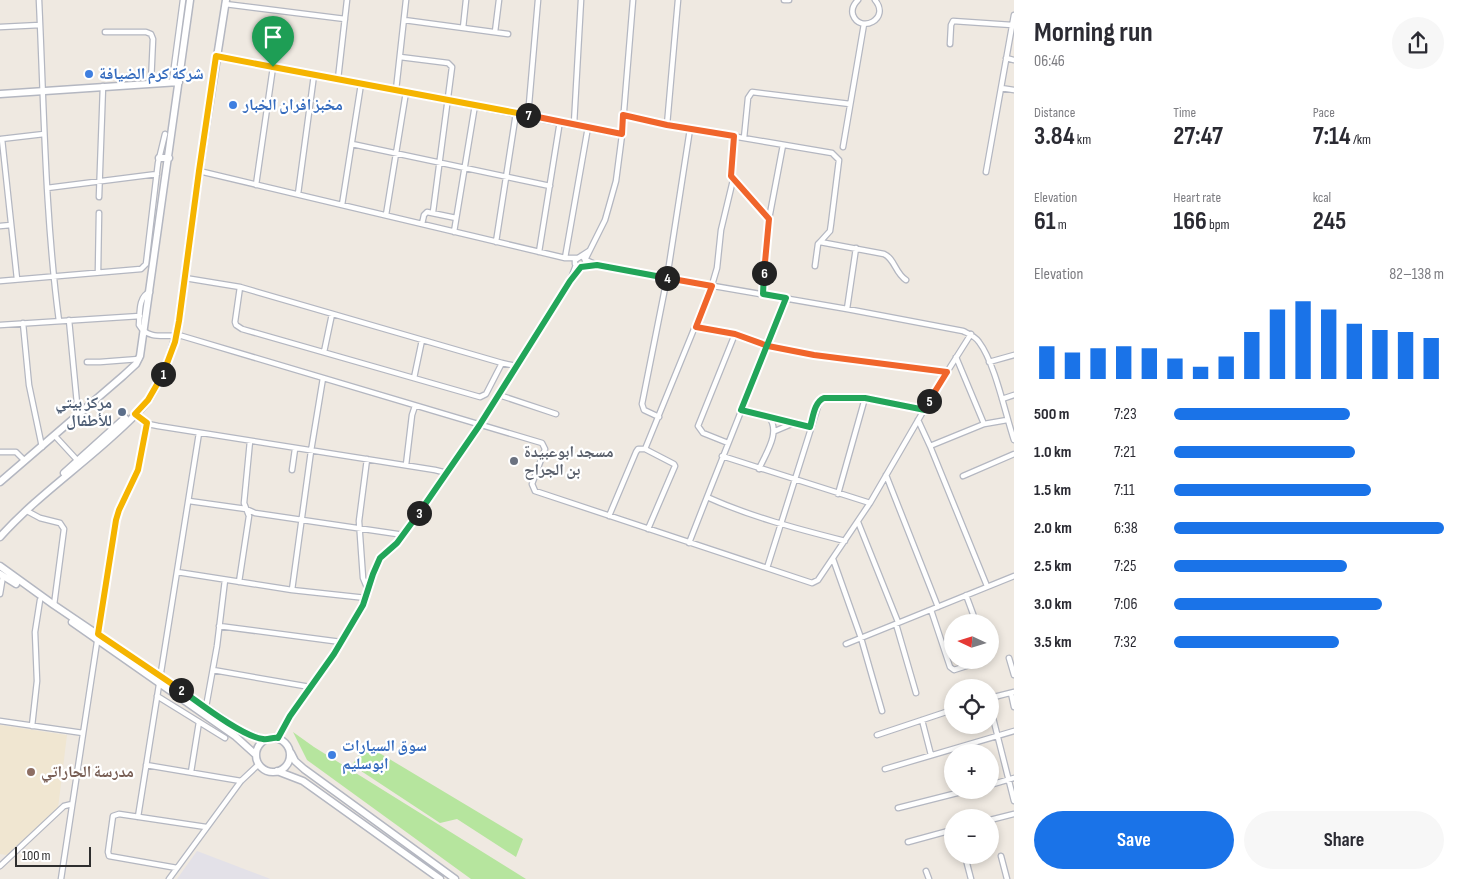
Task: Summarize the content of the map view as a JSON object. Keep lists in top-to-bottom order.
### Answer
{
  "places": [
    "شركة كرم الضيافة",
    "مخبز افران الخبار",
    "مركز بيتي للأطفال",
    "مسجد ابوعبيدة بن الجراح",
    "سوق السيارات ابوسليم",
    "مدرسة الحاراتي"
  ],
  "scale_bar": "100 m",
  "north": "left",
  "page": {
    "heading": ["Morning run", "06:46"],
    "stats": [
      ["Distance", "3.84 km"],
      ["Time", "27:47"],
      ["Pace", "7:14 /km"],
      ["Elevation", "61 m"],
      ["Heart rate", "166 bpm"],
      ["kcal", "245"]
    ],
    "pins": [
      "7",
      "6",
      "4",
      "1",
      "5",
      "3",
      "2"
    ],
    "chart": ["Elevation", "82–138 m"],
    "list": [
      {
        "name": "500 m",
        "note": "7:23"
      },
      {
        "name": "1.0 km",
        "note": "7:21"
      },
      {
        "name": "1.5 km",
        "note": "7:11"
      },
      {
        "name": "2.0 km",
        "note": "6:38"
      },
      {
        "name": "2.5 km",
        "note": "7:25"
      },
      {
        "name": "3.0 km",
        "note": "7:06"
      },
      {
        "name": "3.5 km",
        "note": "7:32"
      }
    ],
    "map_buttons": ["+", "−"],
    "buttons": ["Save", "Share"],
    "scale": "100 m"
  }
}
